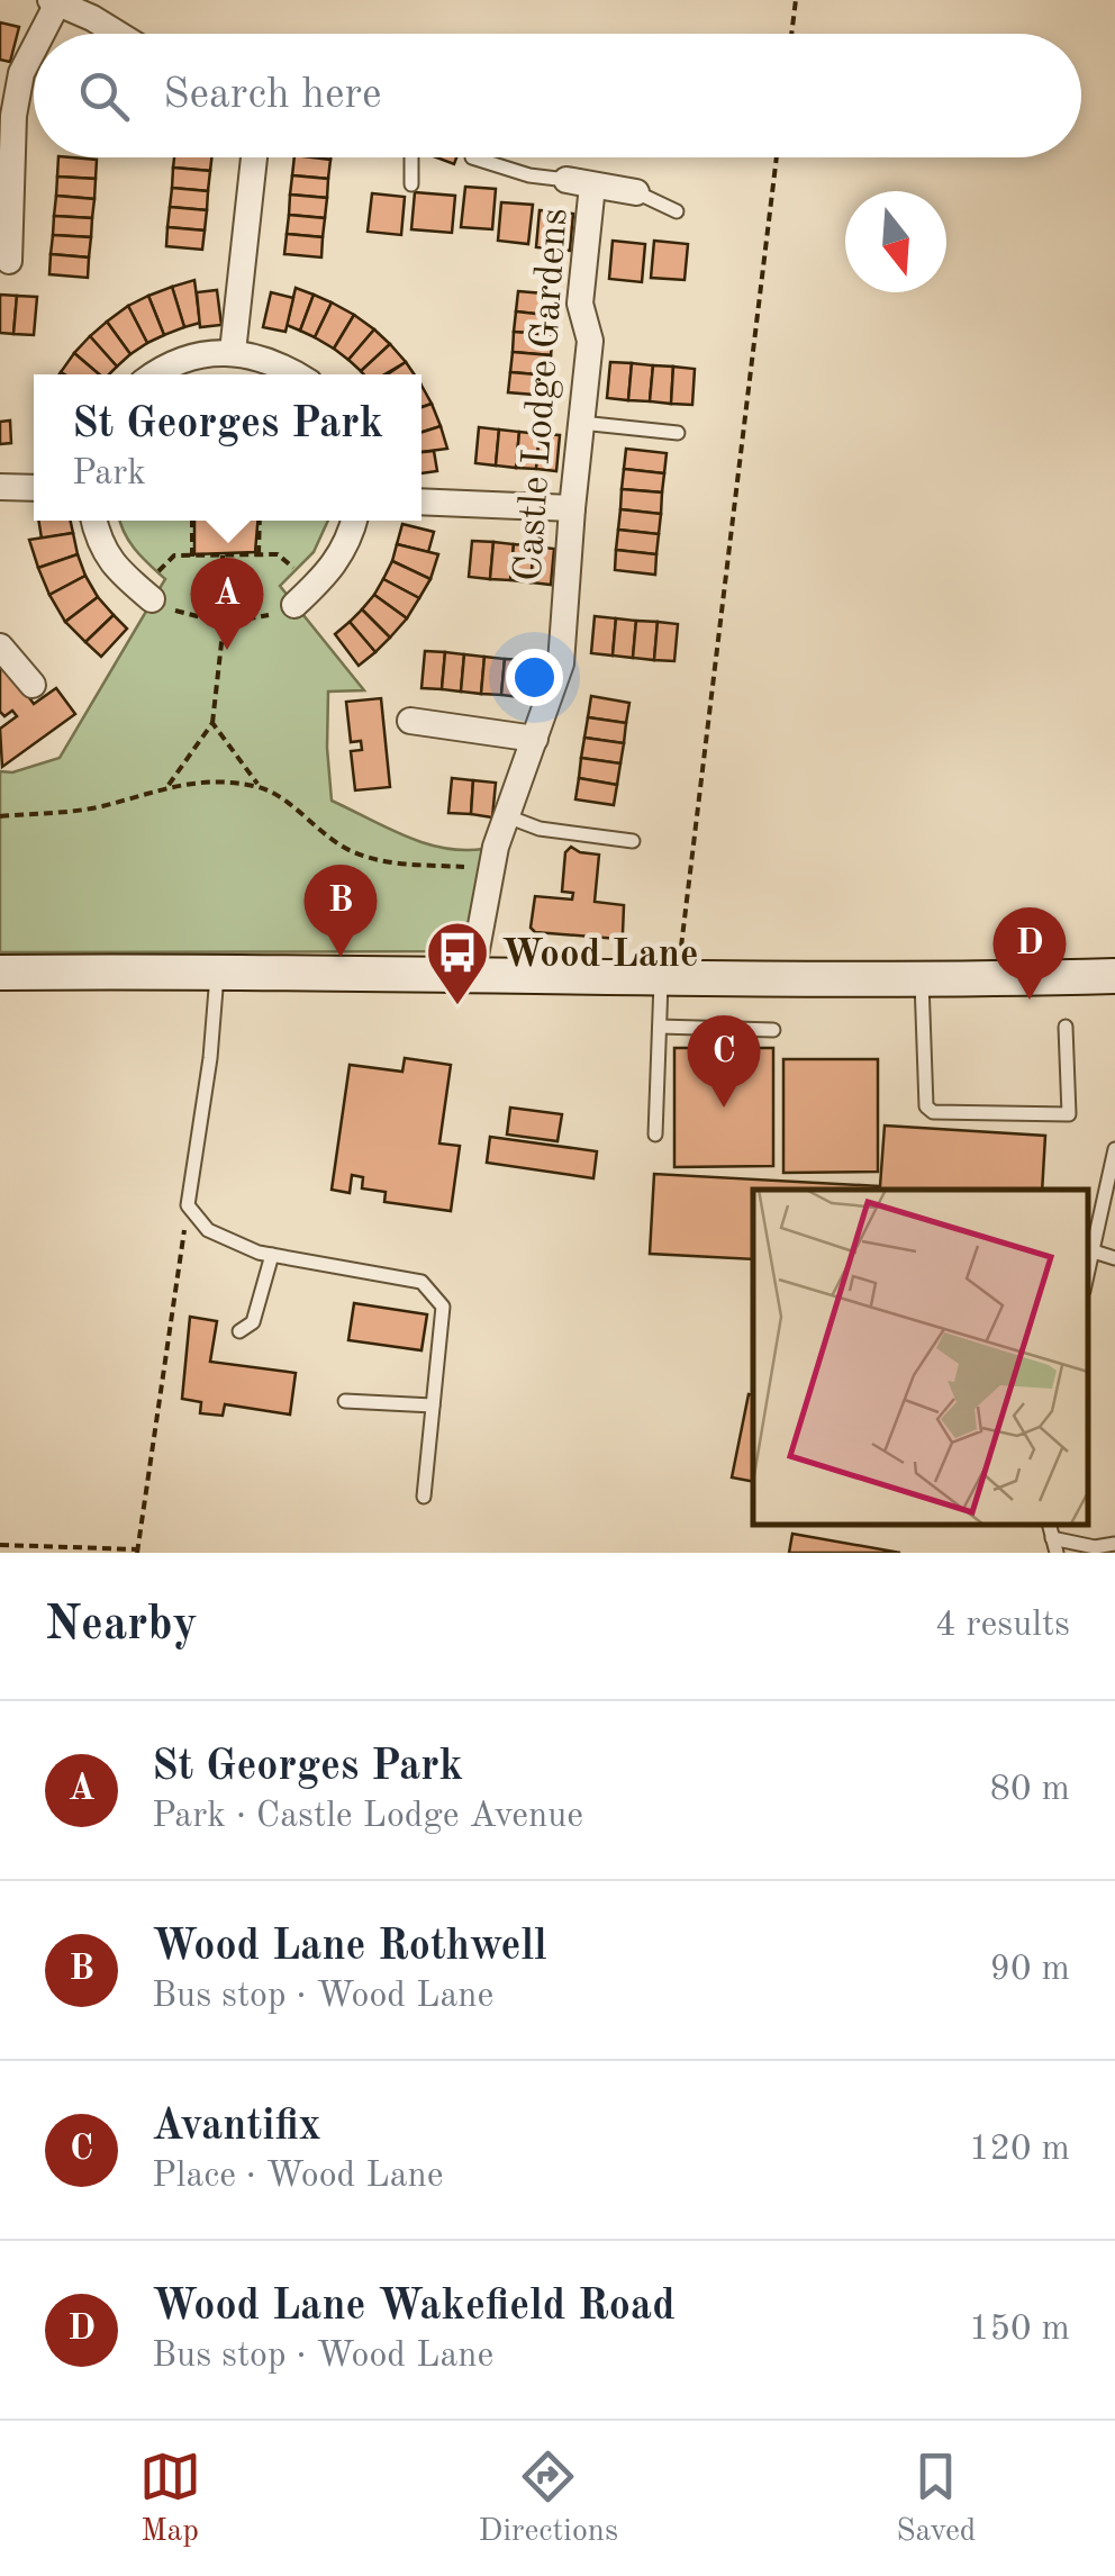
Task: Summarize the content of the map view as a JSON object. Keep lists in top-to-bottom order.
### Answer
{
  "streets": {
    "street": ["Castle Lodge Gardens"]
  },
  "places": {
    "bus stop": ["Wood Lane"]
  },
  "north": "bottom",
  "page": {
    "search": "Search here",
    "popup": ["St Georges Park", "Park"],
    "pins": [
      "A",
      "B",
      "D",
      "C"
    ],
    "heading": ["Nearby", "4 results"],
    "list": [
      {
        "mark": "A",
        "name": "St Georges Park",
        "note": "Park · Castle Lodge Avenue",
        "value": "80 m"
      },
      {
        "mark": "B",
        "name": "Wood Lane Rothwell",
        "note": "Bus stop · Wood Lane",
        "value": "90 m"
      },
      {
        "mark": "C",
        "name": "Avantifix",
        "note": "Place · Wood Lane",
        "value": "120 m"
      },
      {
        "mark": "D",
        "name": "Wood Lane Wakefield Road",
        "note": "Bus stop · Wood Lane",
        "value": "150 m"
      }
    ],
    "nav": ["Map", "Directions", "Saved"]
  }
}
